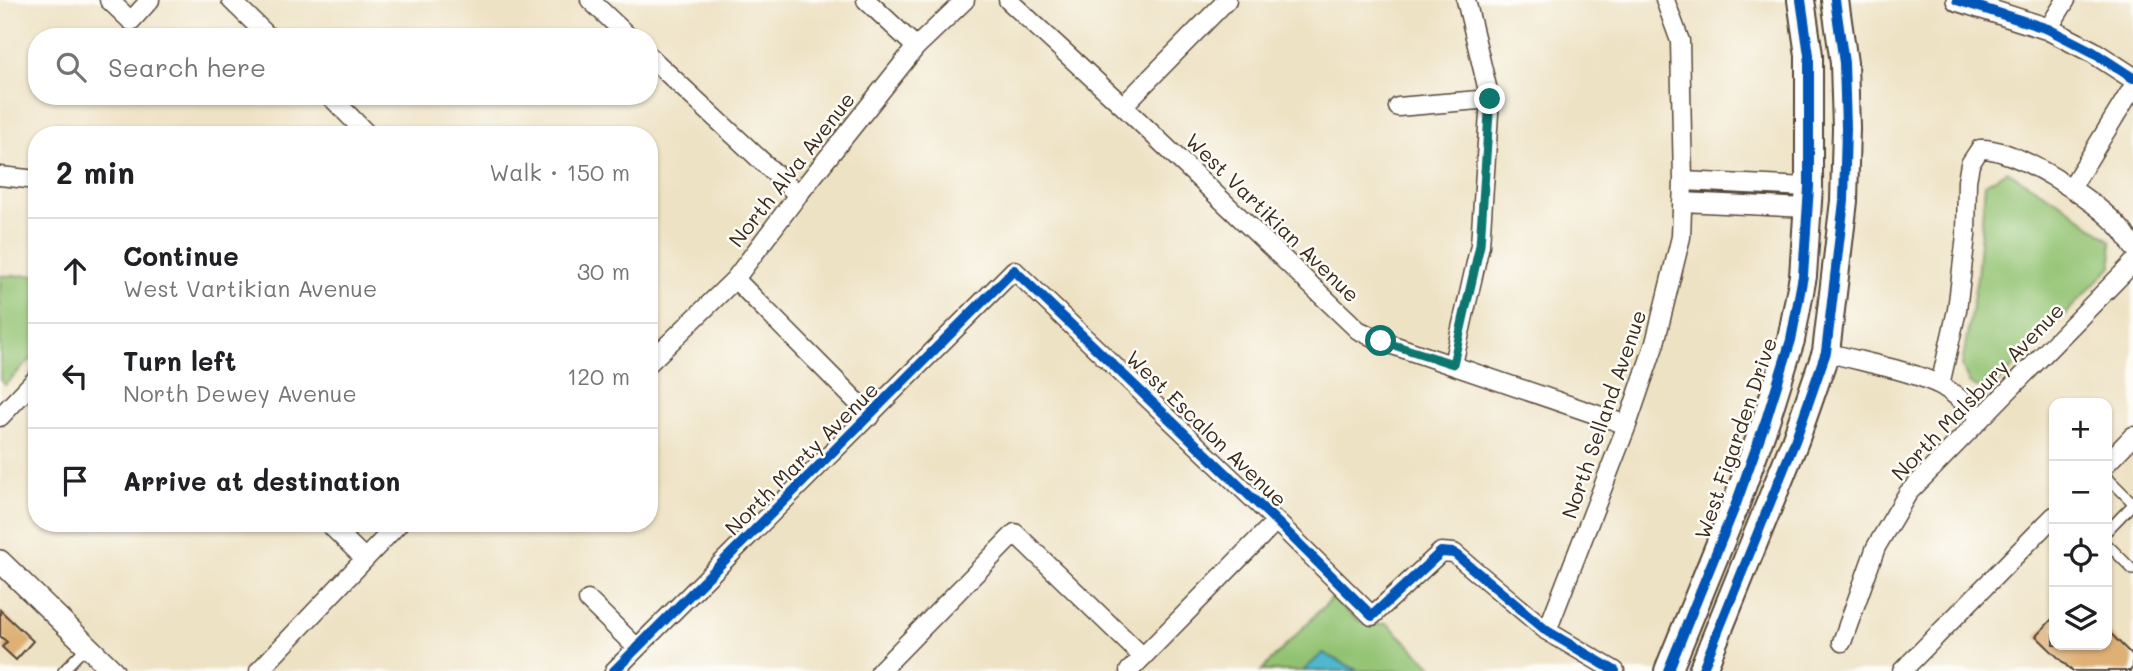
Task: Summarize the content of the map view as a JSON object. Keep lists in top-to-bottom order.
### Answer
{
  "streets": {
    "main road": ["West Figarden Drive"],
    "street": [
      "North Alva Avenue",
      "West Vartikian Avenue",
      "North Malsbury Avenue",
      "North Selland Avenue",
      "West Escalon Avenue",
      "North Marty Avenue"
    ]
  },
  "crossings": [
    ["West Vartikian Avenue", "North Selland Avenue"],
    ["North Selland Avenue", "West Escalon Avenue"],
    ["West Escalon Avenue", "North Marty Avenue"]
  ],
  "page": {
    "search": "Search here",
    "heading": ["2 min", "Walk · 150 m"],
    "list": [
      ["Continue", "West Vartikian Avenue", "30 m"],
      ["Turn left", "North Dewey Avenue", "120 m"],
      "Arrive at destination"
    ],
    "map_buttons": ["+", "−"]
  }
}
